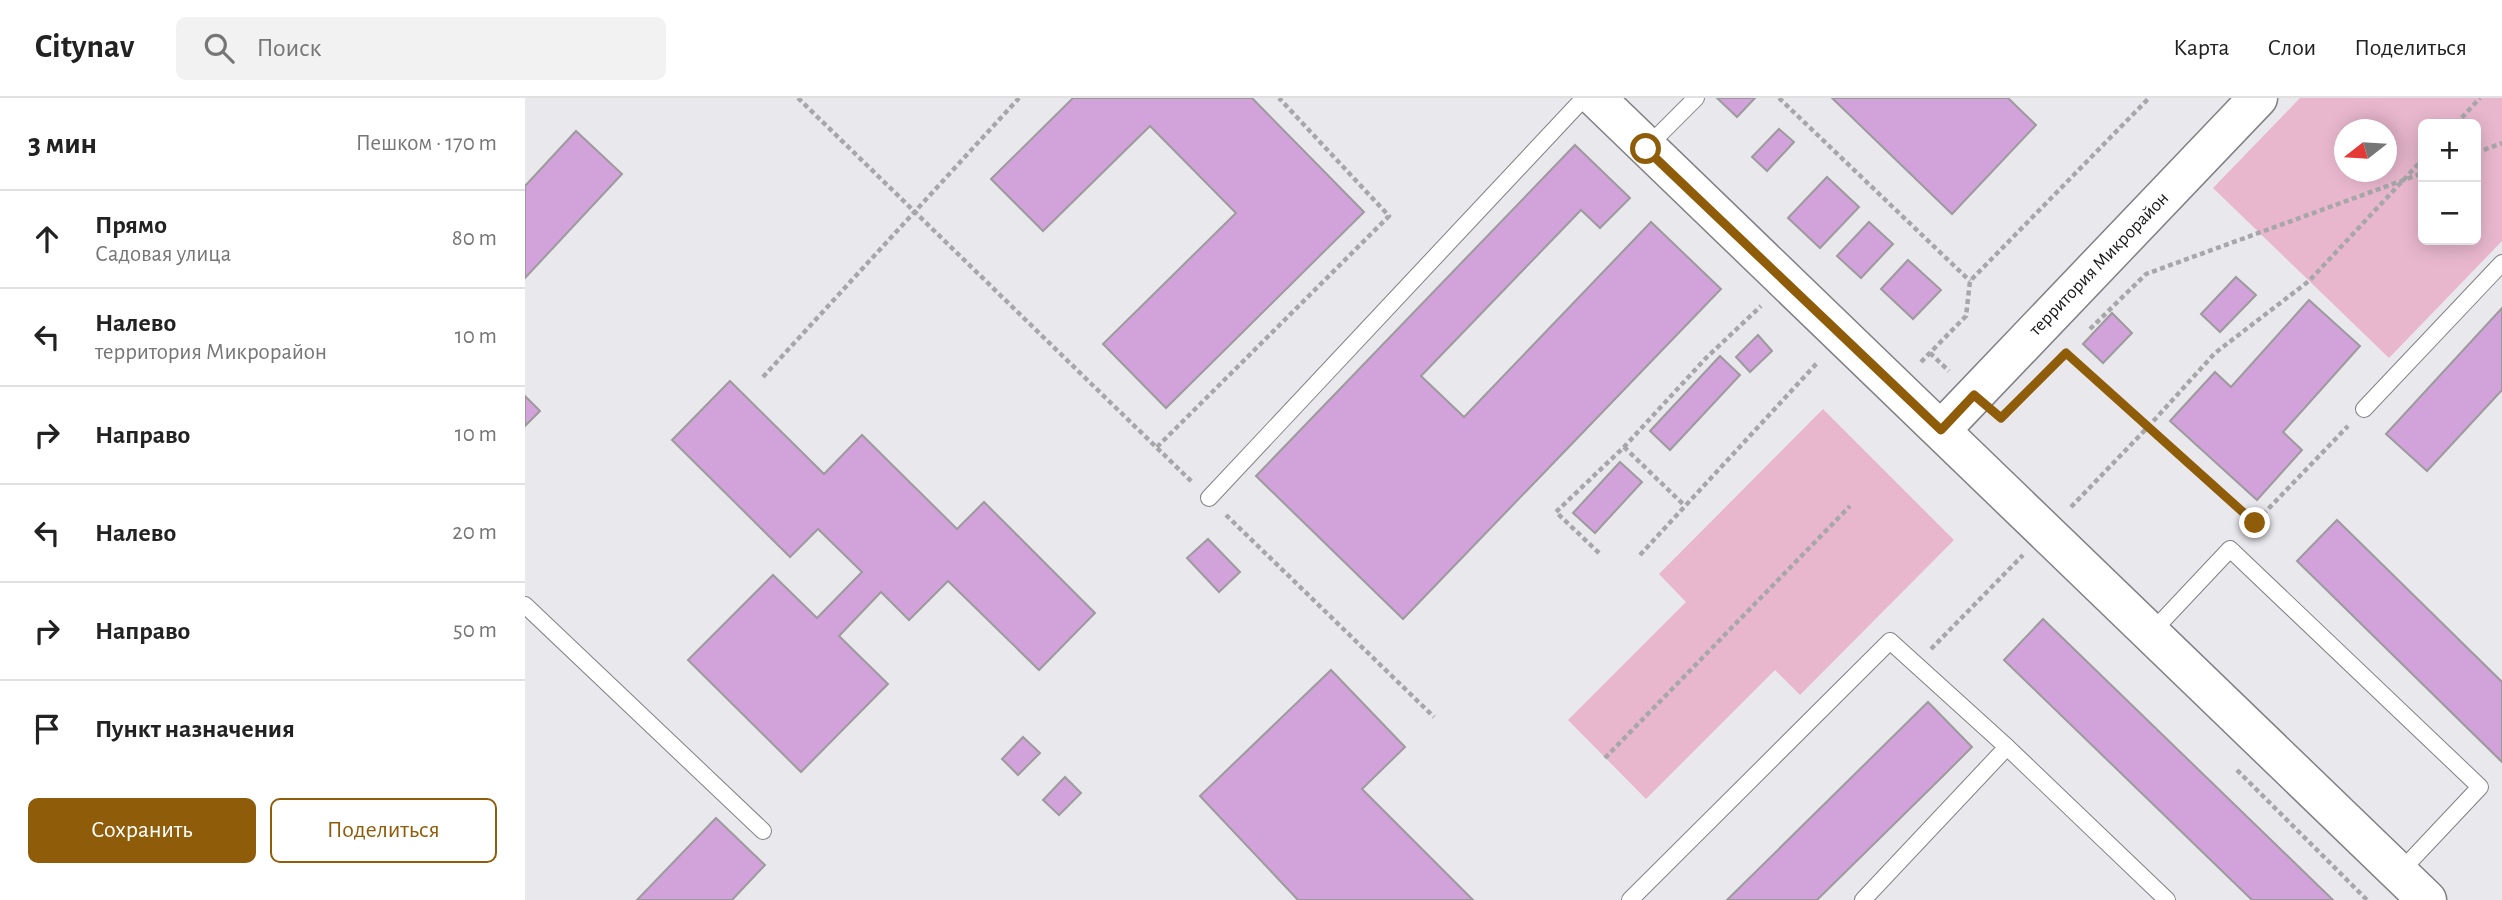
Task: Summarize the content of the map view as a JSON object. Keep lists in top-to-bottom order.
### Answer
{
  "streets": {
    "street": ["территория Микрорайон"]
  },
  "north": "left",
  "page": {
    "header": "Citynav",
    "search": "Поиск",
    "nav": ["Карта", "Слои", "Поделиться"],
    "heading": ["3 мин", "Пешком · 170 m"],
    "map_buttons": ["+", "−"],
    "list": [
      ["Прямо", "Садовая улица", "80 m"],
      ["Налево", "территория Микрорайон", "10 m"],
      ["Направо", "10 m"],
      ["Налево", "20 m"],
      ["Направо", "50 m"],
      "Пункт назначения"
    ],
    "buttons": ["Сохранить", "Поделиться"]
  }
}
